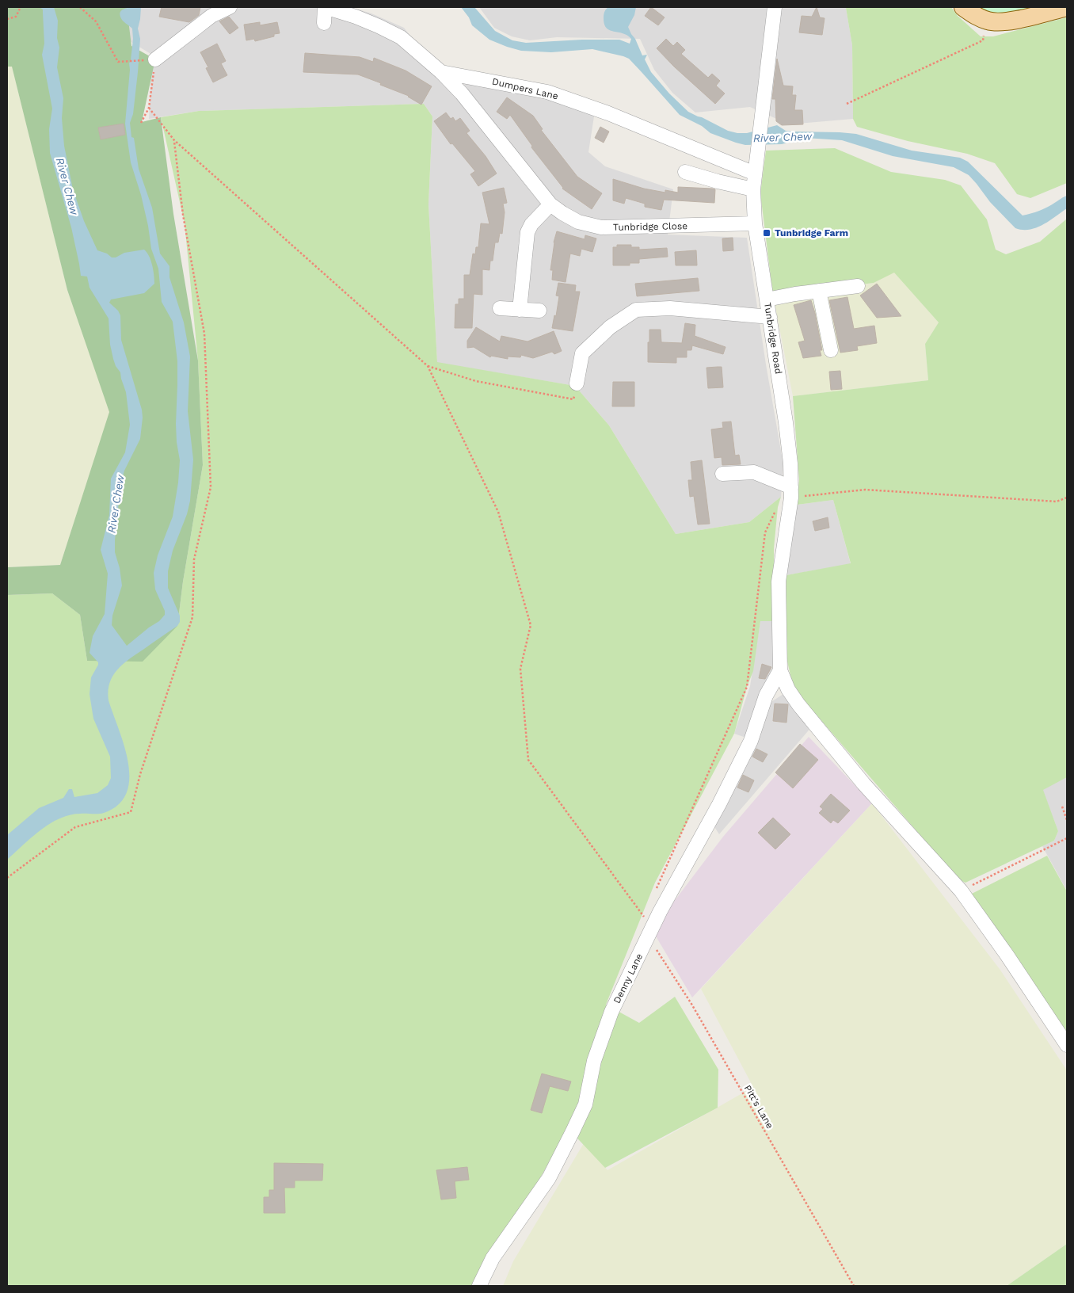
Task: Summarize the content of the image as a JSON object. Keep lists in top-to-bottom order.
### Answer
{
  "streets": {
    "street": [
      "Dumpers Lane",
      "Tunbridge Close",
      "Tunbridge Road",
      "Denny Lane"
    ],
    "path": ["Pitt's Lane"]
  },
  "crossings": [
    ["Dumpers Lane", "Tunbridge Close"],
    ["Dumpers Lane", "Tunbridge Road"],
    ["Tunbridge Close", "Tunbridge Road"],
    ["Tunbridge Road", "Denny Lane"],
    ["Denny Lane", "Pitt's Lane"]
  ],
  "water": ["River Chew"],
  "places": {
    "transit": ["Tunbridge Farm"]
  }
}
